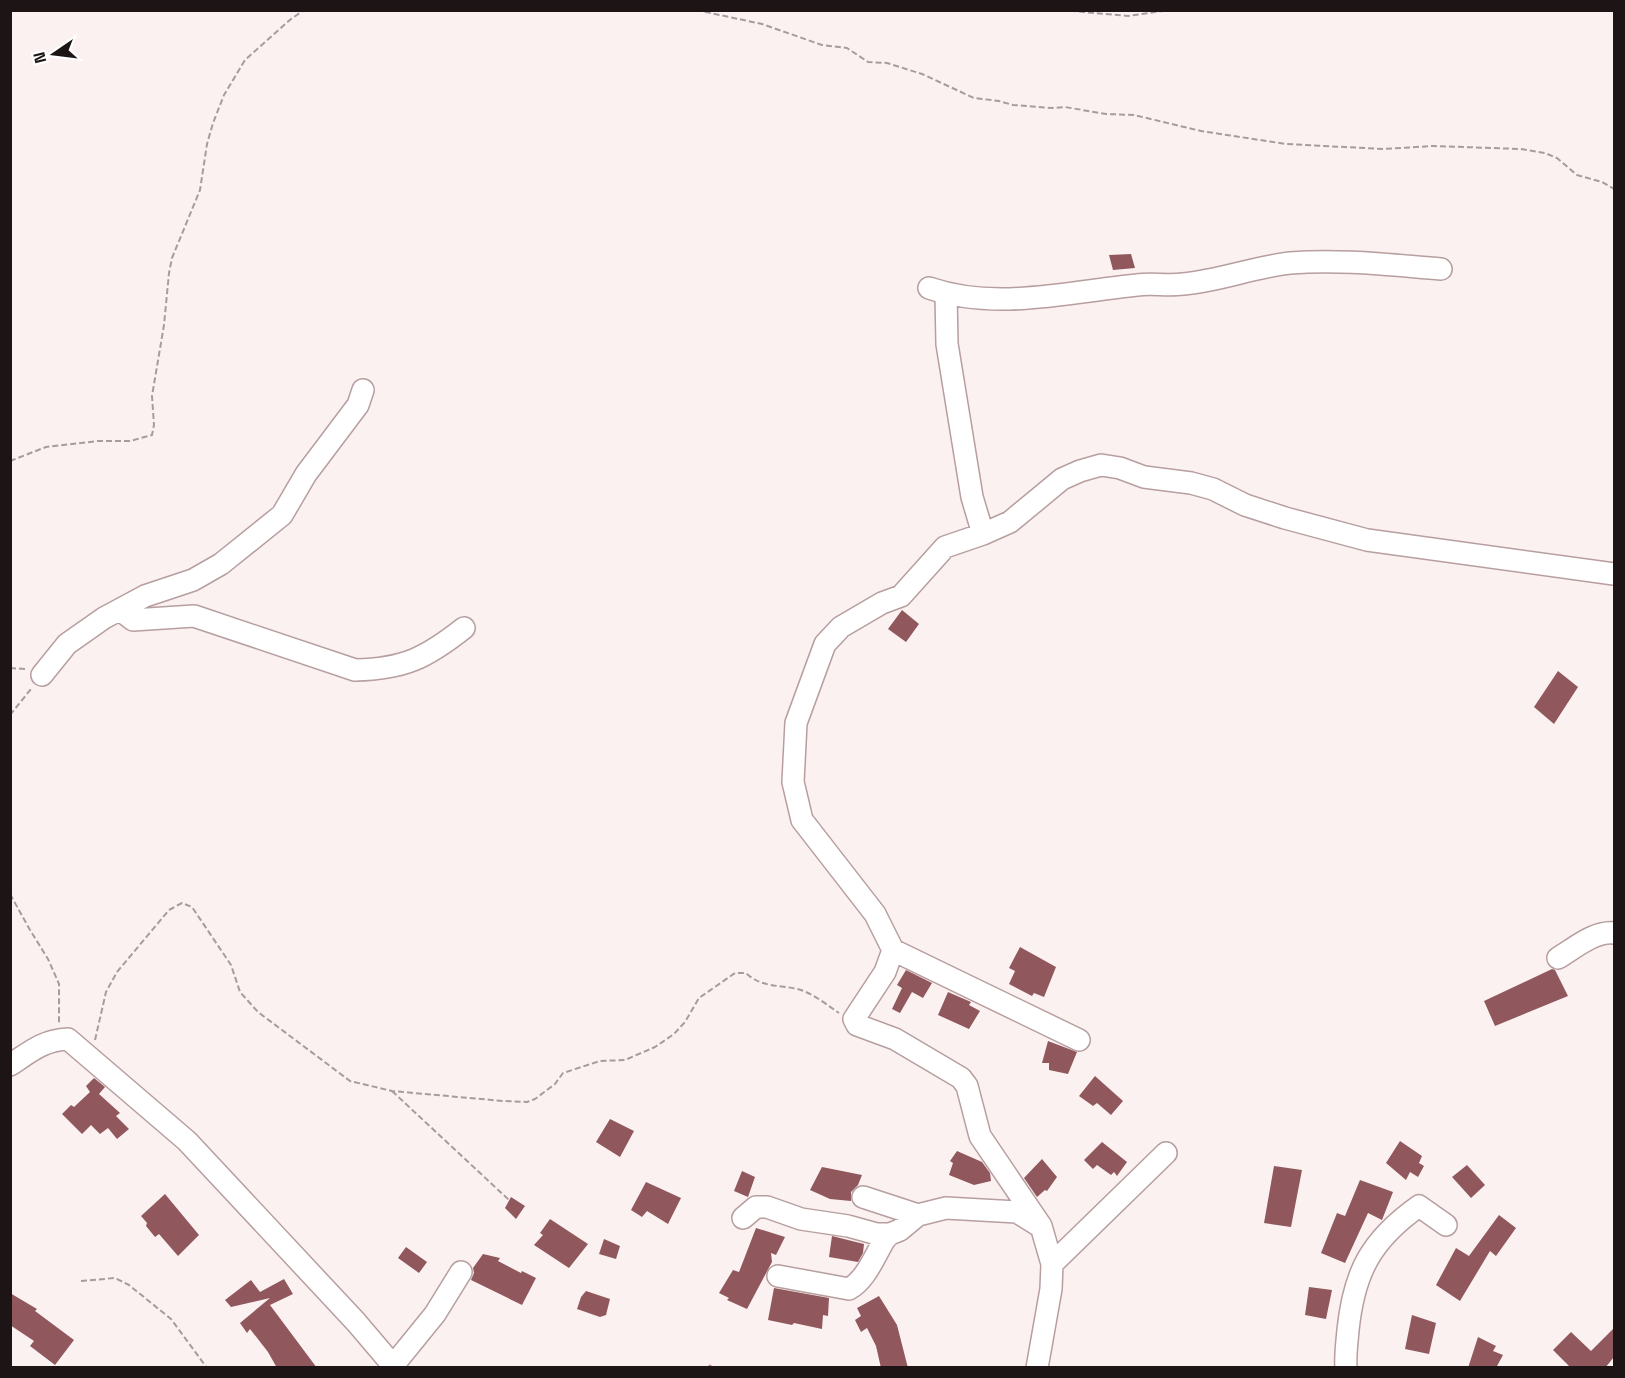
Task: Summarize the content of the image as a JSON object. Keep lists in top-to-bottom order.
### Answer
{
  "north": "left"
}
